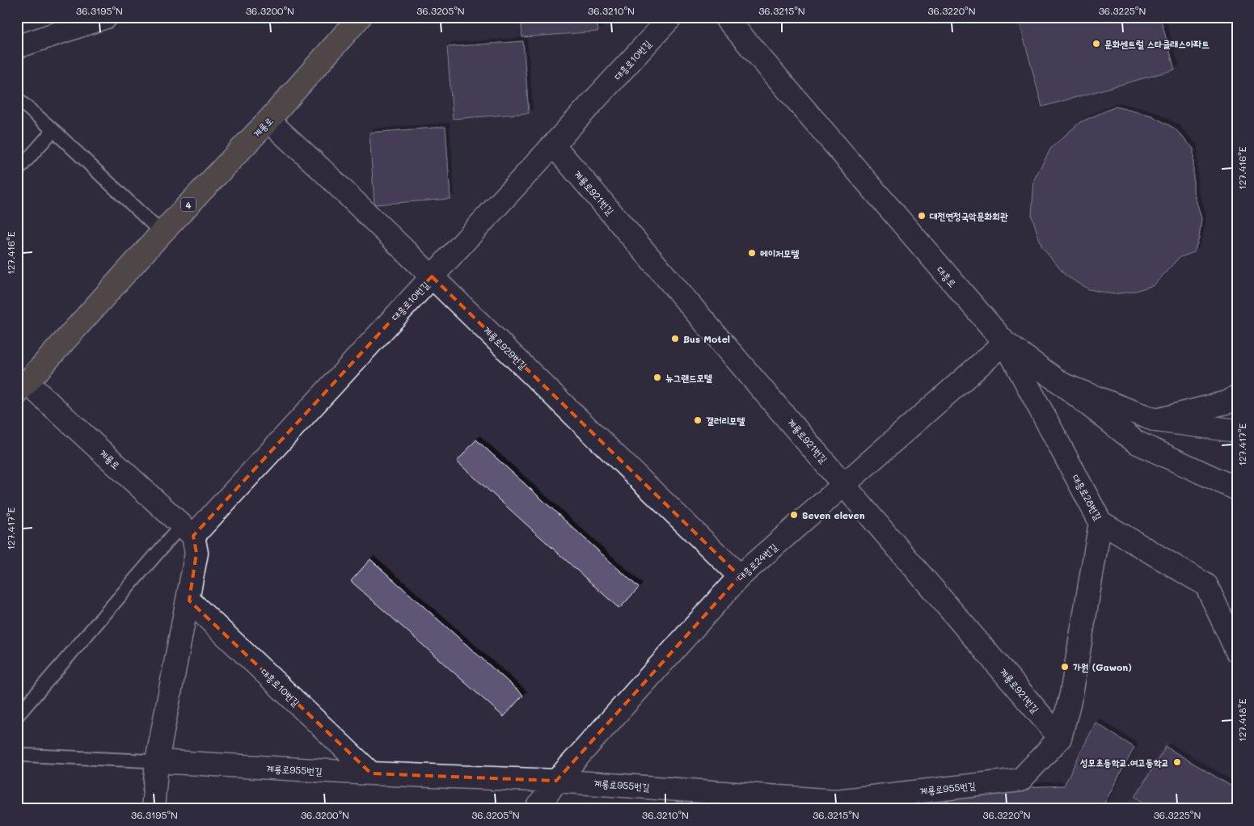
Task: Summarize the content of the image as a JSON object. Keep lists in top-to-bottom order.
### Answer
{
  "streets": {
    "main road": ["계룡로", "4"],
    "street": [
      "대흥로10번길",
      "계룡로921번길",
      "대흥로",
      "계룡로929번길",
      "대흥로28번길",
      "대흥로24번길",
      "계룡로955번길"
    ]
  },
  "crossings": [
    ["대흥로10번길", "계룡로"],
    ["대흥로10번길", "계룡로921번길"],
    ["대흥로10번길", "계룡로929번길"],
    ["대흥로10번길", "계룡로955번길"],
    ["계룡로", "계룡로929번길"],
    ["계룡로921번길", "대흥로24번길"],
    ["계룡로921번길", "계룡로955번길"],
    ["대흥로", "대흥로28번길"],
    ["대흥로", "대흥로24번길"],
    ["계룡로929번길", "대흥로24번길"],
    ["대흥로28번길", "대흥로24번길"],
    ["대흥로28번길", "계룡로955번길"],
    ["대흥로24번길", "계룡로955번길"]
  ],
  "places": [
    "문화센트럴 스타클래스아파트",
    "대전연정국악문화회관",
    "메이저모텔",
    "Bus Motel",
    "뉴그랜드모텔",
    "갤러리모텔",
    "Seven eleven",
    "가원 (Gawon)",
    "성모초등학교.여고등학교"
  ],
  "coordinates": [
    "36.3195°N",
    "36.3200°N",
    "36.3205°N",
    "36.3210°N",
    "36.3215°N",
    "36.3220°N",
    "36.3225°N",
    "127.416°E",
    "127.417°E",
    "127.418°E"
  ]
}
